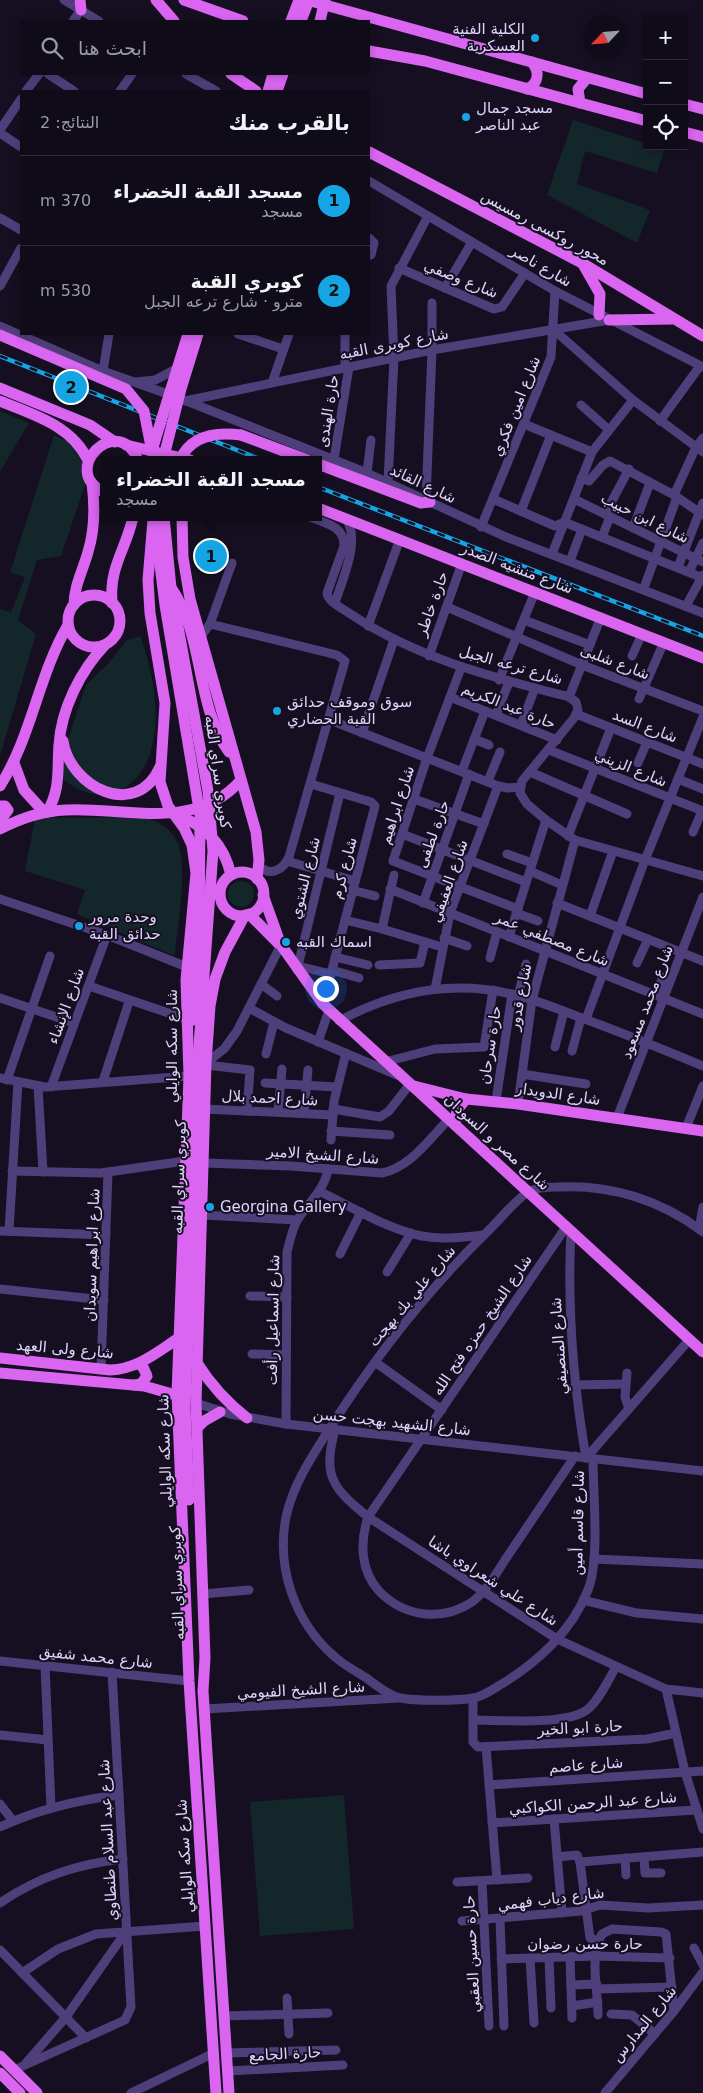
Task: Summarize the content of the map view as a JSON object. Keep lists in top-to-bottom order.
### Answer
{
  "streets": {
    "main road": [
      "محور روكسى رمسيس",
      "شارع منشيه الصدر",
      "كوبري سراي القبه",
      "شارع سكه الوايلي",
      "شارع الدويدار",
      "شارع مصر و السودان",
      "شارع ولى العهد"
    ],
    "street": [
      "شارع ناصر",
      "شارع وصفي",
      "شارع كوبرى القبه",
      "شارع امين فكري",
      "حارة الهندى",
      "شارع القائد",
      "شارع ابن حبيب",
      "حارة خاطر",
      "شارع شلبى",
      "شارع ترعه الجبل",
      "حارة عبد الكريم",
      "شارع السد",
      "شارع الزيني",
      "شارع ابراهيم",
      "حارة لطفى",
      "شارع كرم",
      "شارع الشتوي",
      "شارع العفيفي",
      "شارع مصطفي عمر",
      "شارع قدور",
      "شارع محمد مسعود",
      "شارع الإنشاء",
      "حارة سرحان",
      "شارع احمد بلال",
      "شارع الشيخ الامير",
      "شارع ابراهيم سويدان",
      "شارع علي بك بهجت",
      "شارع اسماعيل رأفت",
      "شارع الشيخ حمزه فتح الله",
      "شارع المنصيفي",
      "شارع الشهيد بهجت حسن",
      "شارع قاسم أمين",
      "شارع علي شعراوي باشا",
      "شارع محمد شفيق",
      "شارع الشيخ الفيومي",
      "حارة ابو الخير",
      "شارع عاصم",
      "شارع عبد الرحمن الكواكبي",
      "شارع عبد السلام طنطاوي",
      "شارع دياب فهمي",
      "حارة حسن رضوان",
      "حارة حسين العقبي",
      "شارع المدارس",
      "حارة الجامع"
    ]
  },
  "crossings": [
    ["شارع ناصر", "شارع وصفي"],
    ["شارع ناصر", "شارع كوبرى القبه"],
    ["شارع ناصر", "شارع امين فكري"],
    ["شارع كوبرى القبه", "شارع امين فكري"],
    ["شارع كوبرى القبه", "حارة الهندى"],
    ["شارع كوبرى القبه", "شارع القائد"],
    ["شارع امين فكري", "شارع القائد"],
    ["حارة الهندى", "شارع القائد"],
    ["شارع منشيه الصدر", "حارة خاطر"],
    ["حارة خاطر", "شارع شلبى"],
    ["حارة خاطر", "شارع ترعه الجبل"],
    ["شارع ترعه الجبل", "شارع السد"],
    ["شارع ترعه الجبل", "شارع ابراهيم"],
    ["حارة عبد الكريم", "شارع ابراهيم"],
    ["حارة عبد الكريم", "حارة لطفى"],
    ["شارع السد", "شارع قدور"],
    ["شارع الزيني", "شارع قدور"],
    ["كوبري سراي القبه", "شارع سكه الوايلي"],
    ["شارع ابراهيم", "حارة لطفى"],
    ["حارة لطفى", "شارع مصطفي عمر"],
    ["شارع كرم", "شارع الشتوي"],
    ["شارع كرم", "شارع الدويدار"],
    ["شارع كرم", "شارع مصر و السودان"],
    ["شارع الشتوي", "شارع مصر و السودان"],
    ["شارع العفيفي", "شارع مصطفي عمر"],
    ["شارع مصطفي عمر", "شارع قدور"],
    ["شارع مصطفي عمر", "شارع محمد مسعود"],
    ["شارع قدور", "شارع الدويدار"],
    ["شارع محمد مسعود", "شارع الدويدار"],
    ["حارة سرحان", "شارع الدويدار"],
    ["شارع سكه الوايلي", "شارع احمد بلال"],
    ["شارع سكه الوايلي", "شارع مصر و السودان"],
    ["شارع سكه الوايلي", "شارع الشيخ الامير"],
    ["شارع سكه الوايلي", "شارع ولى العهد"],
    ["شارع سكه الوايلي", "شارع الشهيد بهجت حسن"],
    ["شارع سكه الوايلي", "شارع محمد شفيق"],
    ["شارع سكه الوايلي", "شارع الشيخ الفيومي"],
    ["شارع سكه الوايلي", "حارة الجامع"],
    ["شارع الدويدار", "شارع احمد بلال"],
    ["شارع الدويدار", "شارع مصر و السودان"],
    ["شارع احمد بلال", "شارع مصر و السودان"],
    ["شارع مصر و السودان", "شارع الشيخ الامير"],
    ["شارع مصر و السودان", "شارع علي بك بهجت"],
    ["شارع مصر و السودان", "شارع الشيخ حمزه فتح الله"],
    ["شارع مصر و السودان", "شارع المنصيفي"],
    ["شارع الشيخ الامير", "شارع اسماعيل رأفت"],
    ["شارع ابراهيم سويدان", "شارع ولى العهد"],
    ["شارع علي بك بهجت", "شارع الشهيد بهجت حسن"],
    ["شارع علي بك بهجت", "شارع علي شعراوي باشا"],
    ["شارع اسماعيل رأفت", "شارع الشهيد بهجت حسن"],
    ["شارع الشيخ حمزه فتح الله", "شارع المنصيفي"],
    ["شارع الشيخ حمزه فتح الله", "شارع الشهيد بهجت حسن"],
    ["شارع الشيخ حمزه فتح الله", "شارع علي شعراوي باشا"],
    ["شارع المنصيفي", "شارع الشهيد بهجت حسن"],
    ["شارع المنصيفي", "شارع قاسم أمين"],
    ["شارع ولى العهد", "شارع الشهيد بهجت حسن"],
    ["شارع الشهيد بهجت حسن", "شارع قاسم أمين"],
    ["شارع الشهيد بهجت حسن", "شارع علي شعراوي باشا"],
    ["شارع قاسم أمين", "شارع علي شعراوي باشا"],
    ["شارع قاسم أمين", "شارع الشيخ الفيومي"],
    ["شارع محمد شفيق", "شارع عبد السلام طنطاوي"],
    ["شارع دياب فهمي", "حارة حسين العقبي"]
  ],
  "places": [
    "الكلية الفنية العسكرية",
    "مسجد جمال عبد الناصر",
    "سوق وموقف حدائق القبة الحضاري",
    "وحدة مرور حدائق القبة",
    "اسماك القبه",
    "Georgina Gallery"
  ],
  "north": "bottom left",
  "page": {
    "map_buttons": ["+", "−"],
    "search": "ابحث هنا",
    "heading": ["بالقرب منك", "النتائج: 2"],
    "list": [
      {
        "mark": "1",
        "name": "مسجد القبة الخضراء",
        "note": "مسجد",
        "value": "370 m"
      },
      {
        "mark": "2",
        "name": "كوبري القبة",
        "note": "مترو · شارع ترعه الجبل",
        "value": "530 m"
      }
    ],
    "pins": ["2", "1"],
    "popup": ["مسجد القبة الخضراء", "مسجد"]
  }
}
